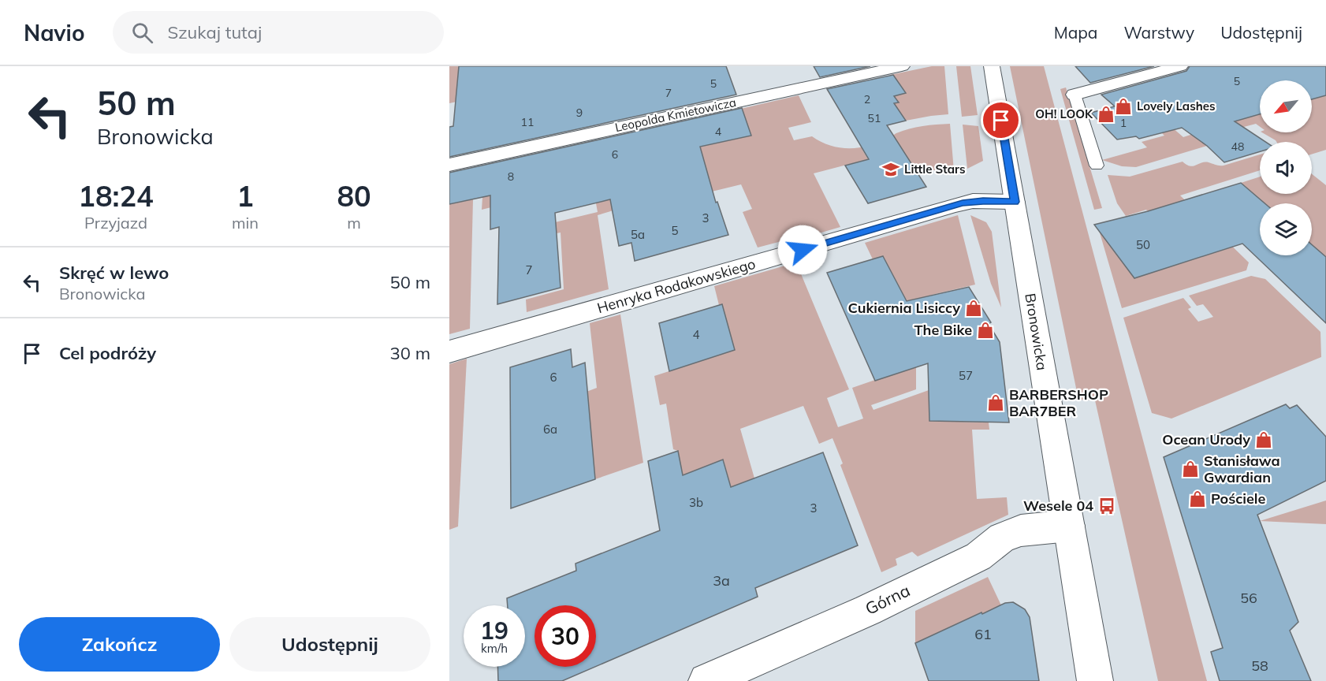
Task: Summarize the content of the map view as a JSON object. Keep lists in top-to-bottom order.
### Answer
{
  "streets": {
    "street": [
      "Leopolda Kmietowicza",
      "Henryka Rodakowskiego",
      "Bronowicka",
      "Górna"
    ]
  },
  "crossings": [
    ["Henryka Rodakowskiego", "Bronowicka"],
    ["Bronowicka", "Górna"]
  ],
  "places": {
    "shop": [
      "Lovely Lashes",
      "OH! LOOK",
      "Cukiernia Lisiccy",
      "The Bike",
      "BARBERSHOP BAR7BER",
      "Ocean Urody",
      "Stanisława Gwardian",
      "Pościele"
    ],
    "school or university": ["Little Stars"],
    "bus stop": ["Wesele 04"]
  },
  "house_numbers": [
    "5",
    "5",
    "7",
    "2",
    "9",
    "51",
    "11",
    "1",
    "4",
    "48",
    "6",
    "8",
    "3",
    "5",
    "5a",
    "50",
    "7",
    "4",
    "57",
    "6",
    "6a",
    "3b",
    "3",
    "3a",
    "56",
    "61",
    "58"
  ],
  "north": "bottom left",
  "page": {
    "header": "Navio",
    "search": "Szukaj tutaj",
    "nav": ["Mapa", "Warstwy", "Udostępnij"],
    "turn": ["50 m", "Bronowicka"],
    "eta": [
      "18:24",
      "Przyjazd",
      "1",
      "min",
      "80",
      "m"
    ],
    "list": [
      {
        "name": "Skręć w lewo",
        "note": "Bronowicka",
        "value": "50 m"
      },
      {
        "name": "Cel podróży",
        "value": "30 m"
      }
    ],
    "speed": "19 km/h",
    "limit": "30",
    "buttons": ["Zakończ", "Udostępnij"]
  }
}
